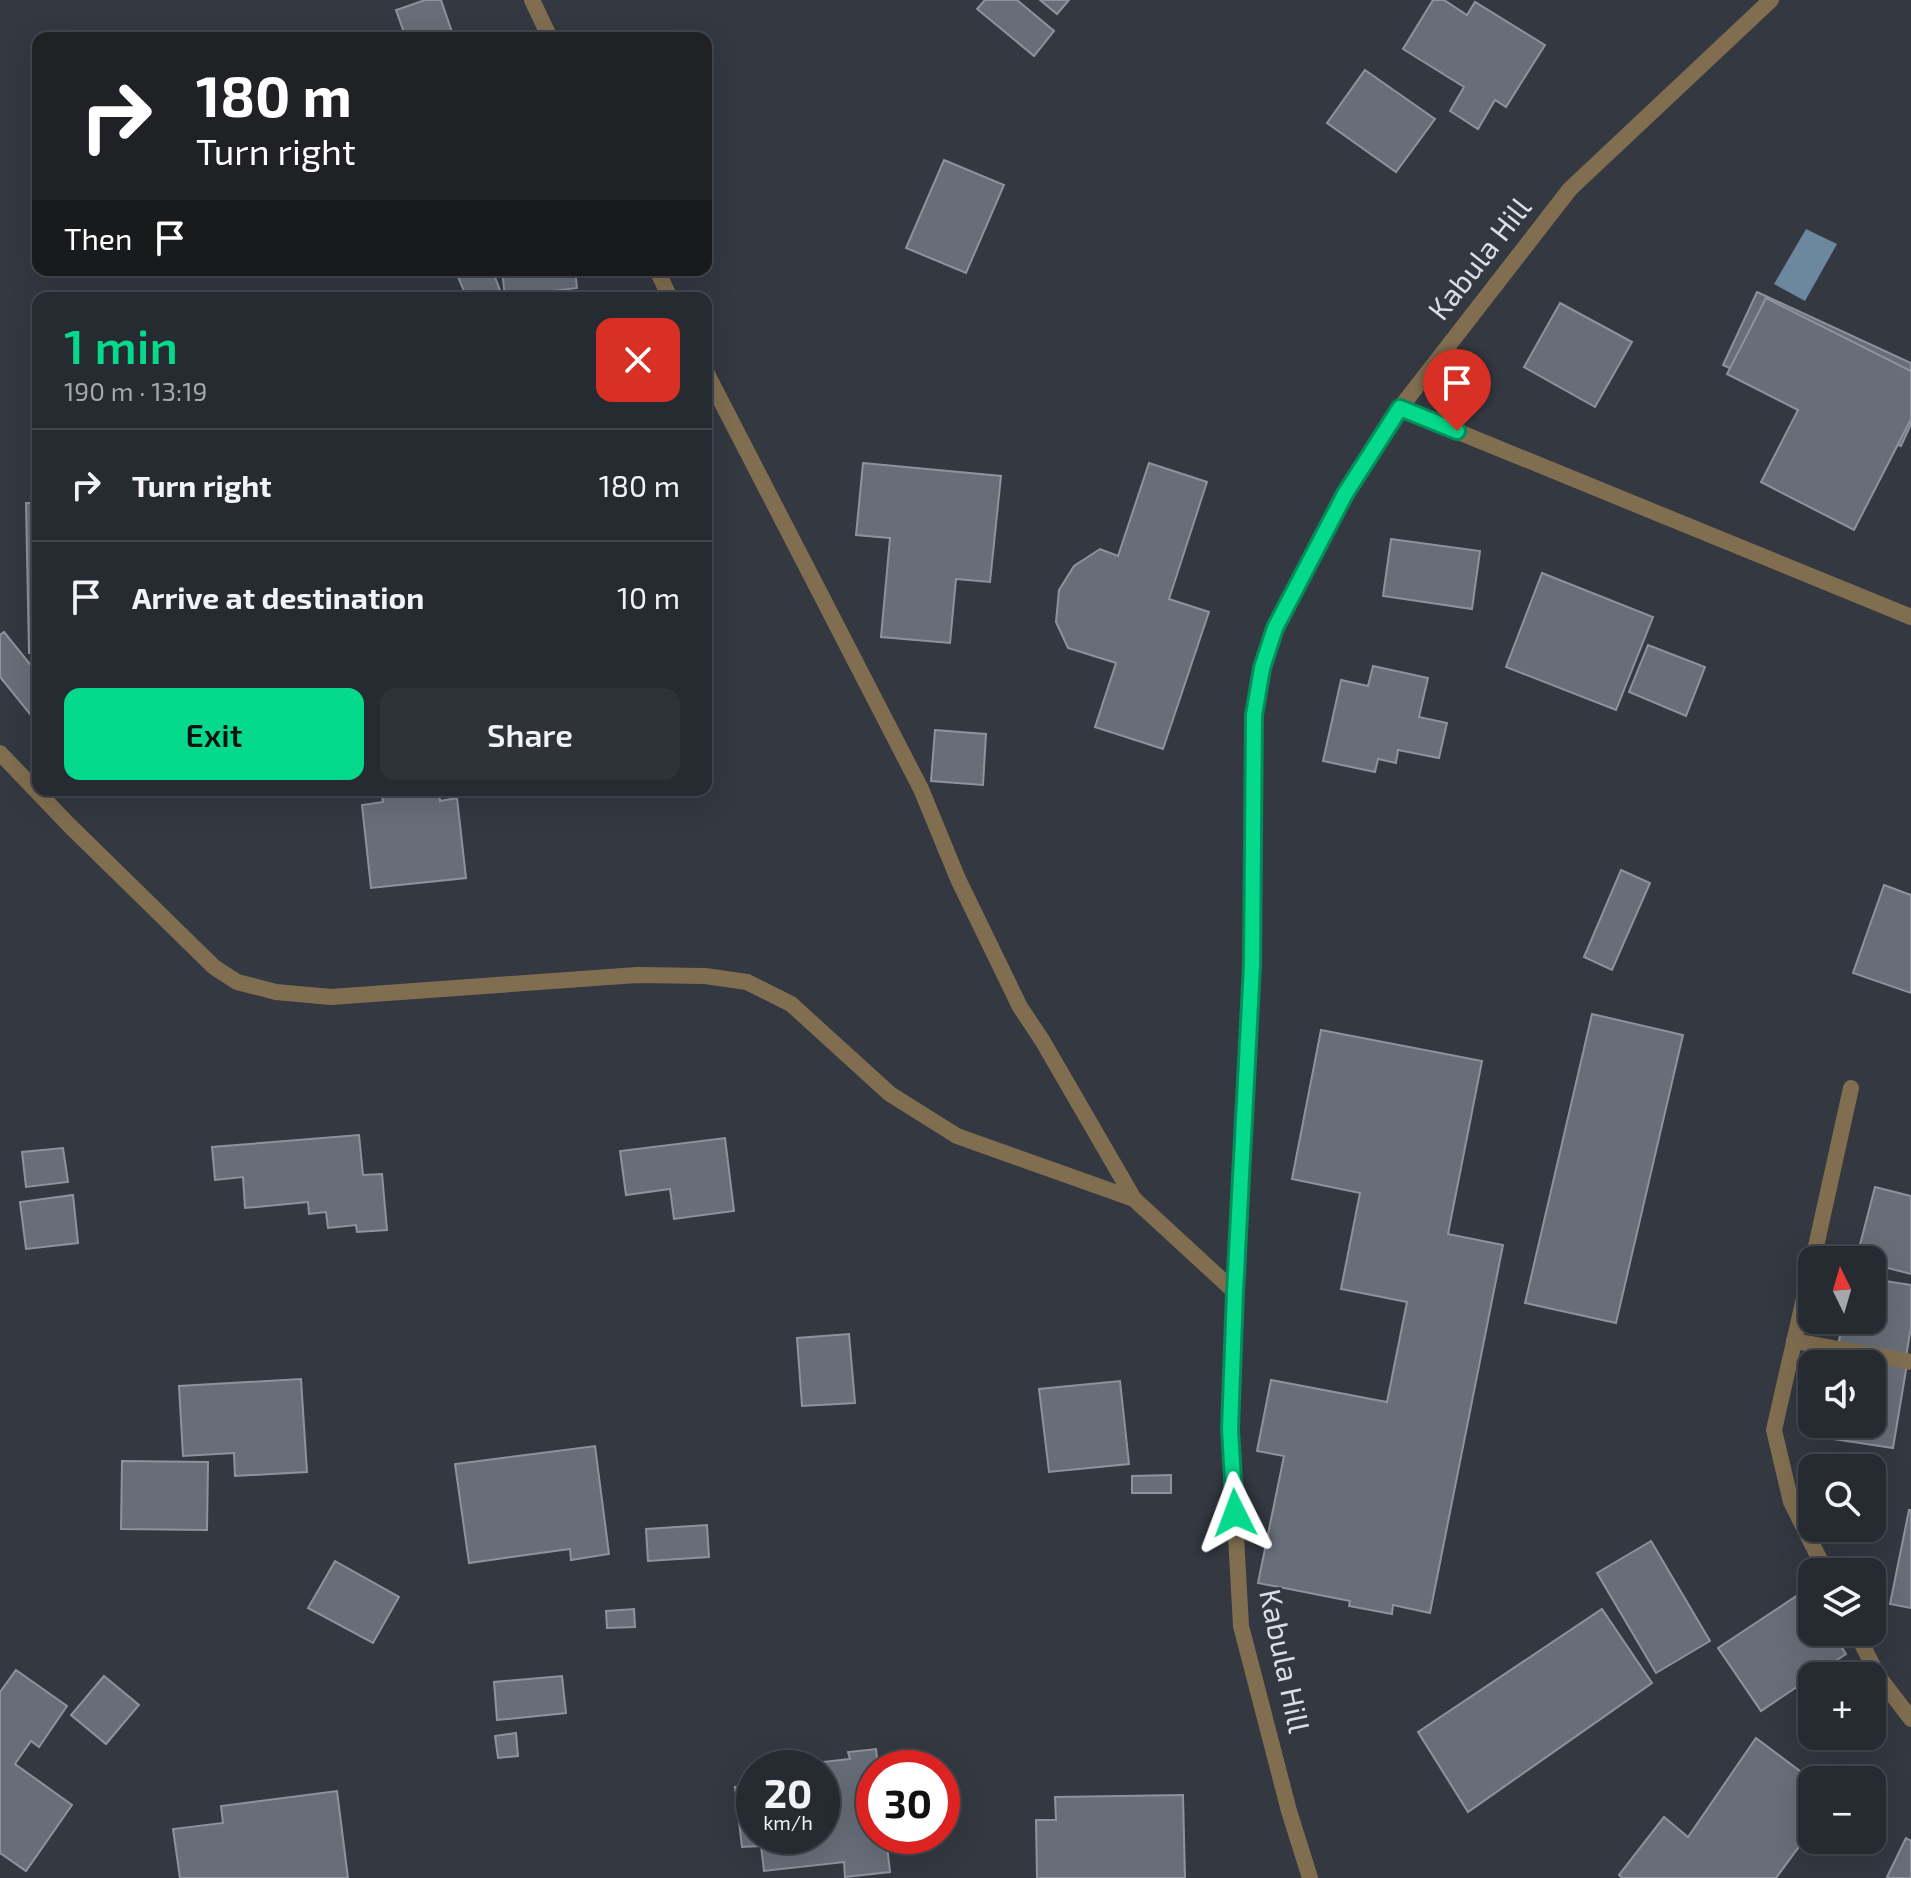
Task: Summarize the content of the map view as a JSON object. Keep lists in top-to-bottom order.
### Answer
{
  "streets": {
    "street": ["Kabula Hill"]
  },
  "north": "top",
  "page": {
    "turn": ["180 m", "Turn right"],
    "then": "Then",
    "heading": ["1 min", "190 m · 13:19"],
    "list": [
      {
        "name": "Turn right",
        "value": "180 m"
      },
      {
        "name": "Arrive at destination",
        "value": "10 m"
      }
    ],
    "buttons": ["Exit", "Share"],
    "map_buttons": ["+", "−"],
    "speed": "20 km/h",
    "limit": "30"
  }
}
